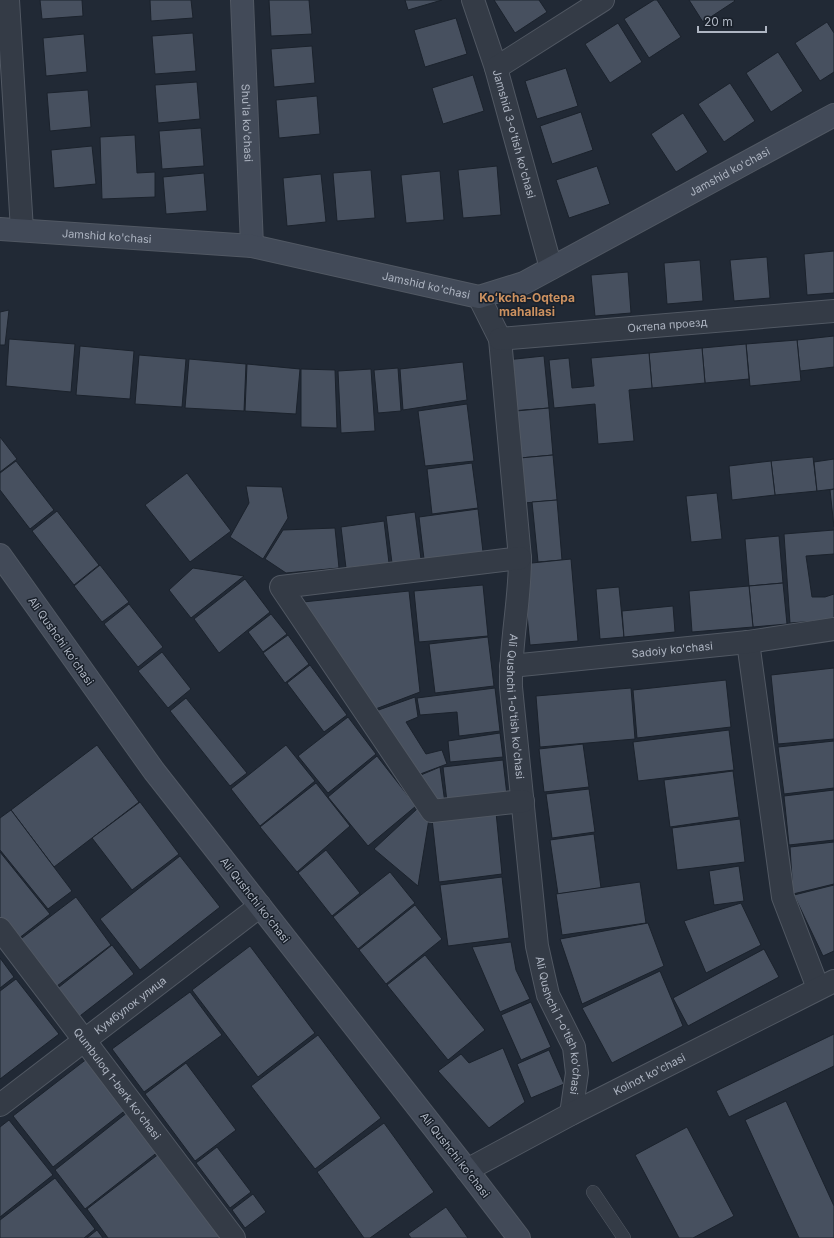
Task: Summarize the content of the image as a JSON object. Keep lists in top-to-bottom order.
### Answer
{
  "streets": {
    "street": [
      "Shu'la ko'chasi",
      "Jamshid 3-o'tish ko'chasi",
      "Jamshid ko'chasi",
      "Октепа проезд",
      "Ali Qushchi koʻchasi",
      "Sadoiy ko'chasi",
      "Ali Qushchi 1-o'tish ko'chasi",
      "Кумбулок улица",
      "Koinot ko'chasi",
      "Qumbuloq 1-berk ko'chasi"
    ]
  },
  "crossings": [
    ["Shu'la ko'chasi", "Jamshid ko'chasi"],
    ["Jamshid 3-o'tish ko'chasi", "Jamshid ko'chasi"],
    ["Jamshid ko'chasi", "Ali Qushchi 1-o'tish ko'chasi"],
    ["Октепа проезд", "Ali Qushchi 1-o'tish ko'chasi"],
    ["Ali Qushchi koʻchasi", "Кумбулок улица"],
    ["Ali Qushchi koʻchasi", "Koinot ko'chasi"],
    ["Sadoiy ko'chasi", "Ali Qushchi 1-o'tish ko'chasi"],
    ["Ali Qushchi 1-o'tish ko'chasi", "Koinot ko'chasi"],
    ["Кумбулок улица", "Qumbuloq 1-berk ko'chasi"]
  ],
  "districts": ["Koʻkcha-Oqtepa mahallasi"],
  "scale_bar": "20 m"
}
